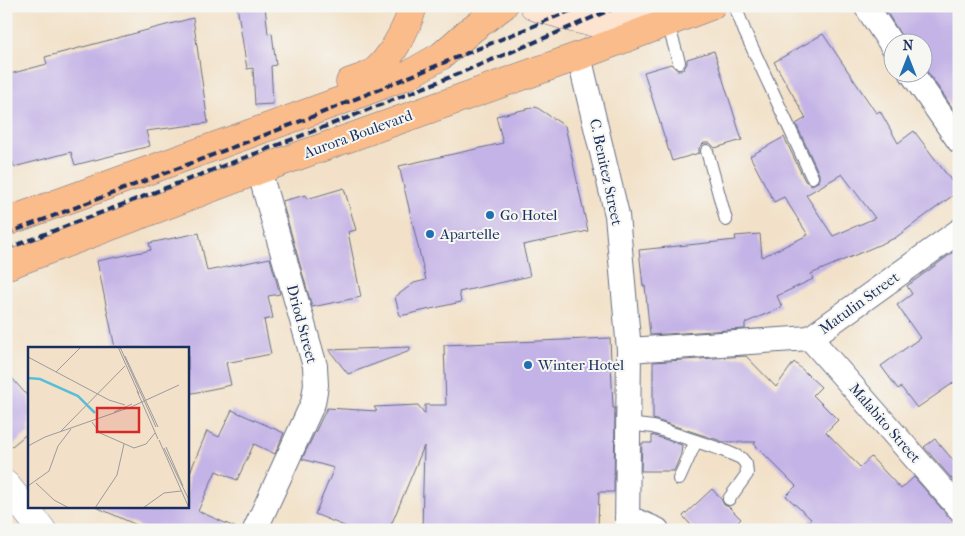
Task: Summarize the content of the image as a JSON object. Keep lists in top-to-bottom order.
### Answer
{
  "streets": {
    "main road": ["Aurora Boulevard"],
    "street": [
      "C. Benitez Street",
      "Matulin Street",
      "Driod Street",
      "Malabito Street"
    ]
  },
  "crossings": [
    ["Aurora Boulevard", "C. Benitez Street"],
    ["Aurora Boulevard", "Driod Street"],
    ["C. Benitez Street", "Matulin Street"],
    ["Matulin Street", "Malabito Street"]
  ],
  "places": ["Go Hotel", "Apartelle", "Winter Hotel"],
  "north": "top"
}
